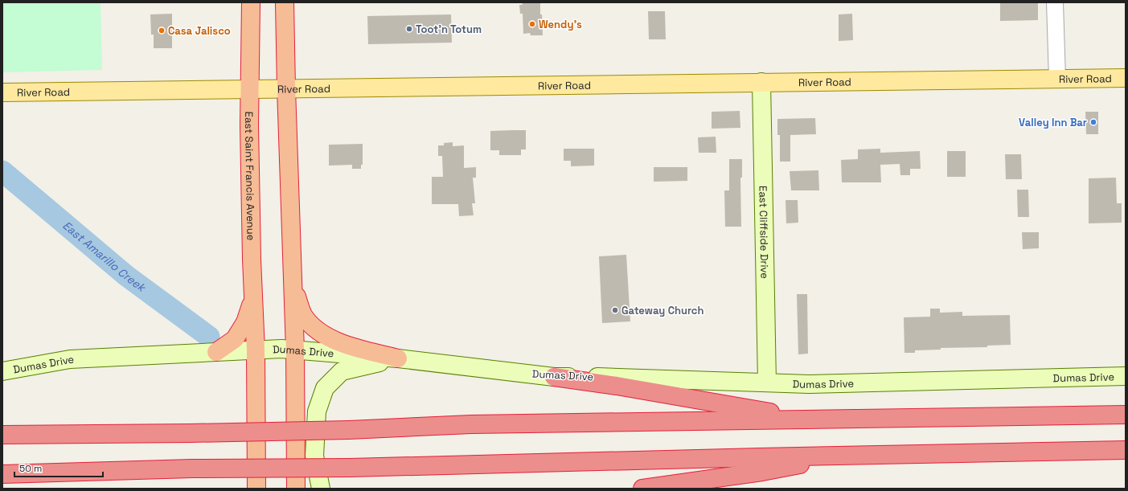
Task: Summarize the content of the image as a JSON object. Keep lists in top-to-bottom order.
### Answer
{
  "streets": {
    "highway": ["East Saint Francis Avenue"],
    "main road": ["River Road", "East Cliffside Drive", "Dumas Drive"]
  },
  "crossings": [
    ["River Road", "East Saint Francis Avenue"],
    ["River Road", "East Cliffside Drive"],
    ["East Saint Francis Avenue", "Dumas Drive"],
    ["East Cliffside Drive", "Dumas Drive"]
  ],
  "water": ["East Amarillo Creek"],
  "places": [
    "Wendy's",
    "Toot'n Totum",
    "Casa Jalisco",
    "Valley Inn Bar",
    "Gateway Church"
  ],
  "scale_bar": "50 m"
}
